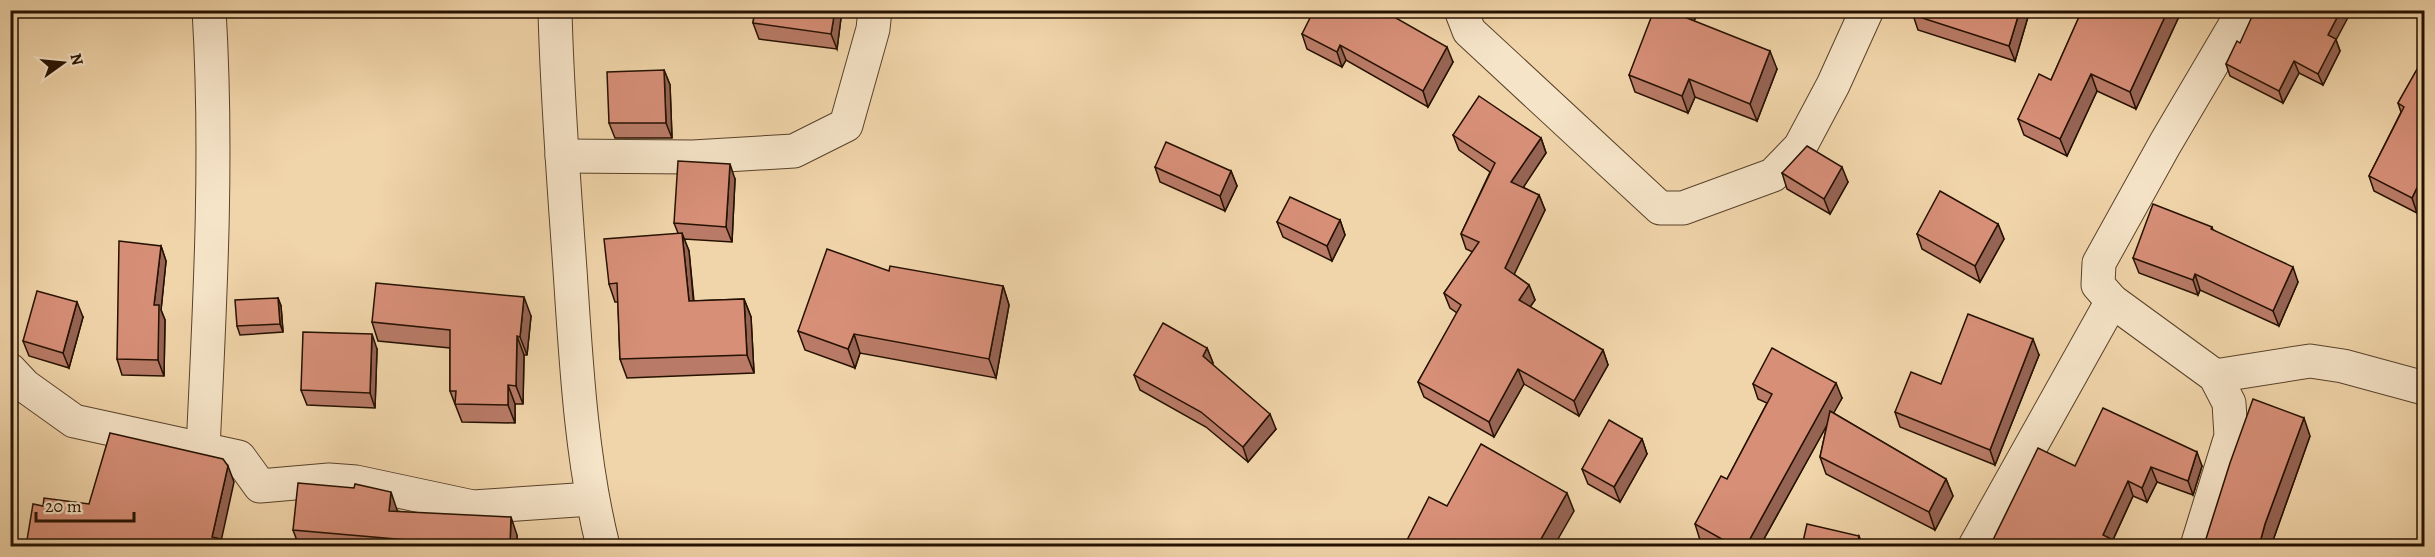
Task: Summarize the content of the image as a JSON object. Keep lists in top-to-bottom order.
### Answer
{
  "scale_bar": "20 m",
  "north": "right"
}
